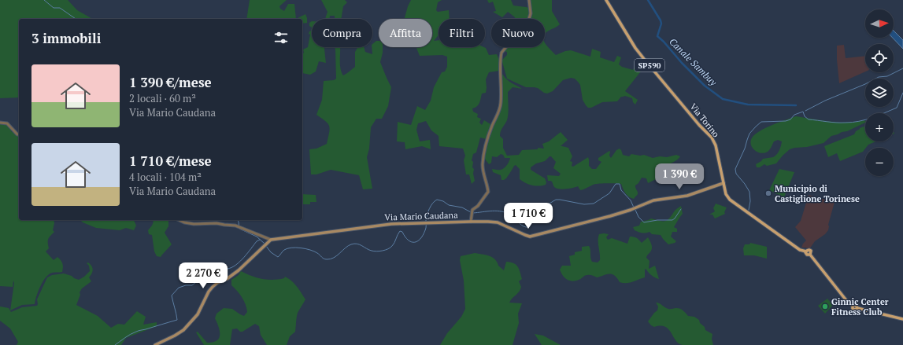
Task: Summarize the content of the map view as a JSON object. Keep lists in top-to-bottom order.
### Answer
{
  "streets": {
    "main road": ["SP590", "Via Torino", "Via Mario Caudana"]
  },
  "crossings": [
    ["Via Torino", "Via Mario Caudana"]
  ],
  "water": ["Canale Sambuy"],
  "places": ["Municipio di Castiglione Torinese", "Ginnic Center Fitness Club"],
  "north": "right",
  "page": {
    "map_buttons": ["+", "−"],
    "chip": [
      "Compra",
      "Affitta",
      "Filtri",
      "Nuovo"
    ],
    "heading": "3 immobili",
    "list": [
      {
        "name": "1 390 €/mese",
        "note": "2 locali · 60 m² · Via Mario Caudana"
      },
      {
        "name": "1 710 €/mese",
        "note": "4 locali · 104 m² · Via Mario Caudana"
      }
    ],
    "price": ["1 390 €", "1 710 €", "2 270 €"]
  }
}
